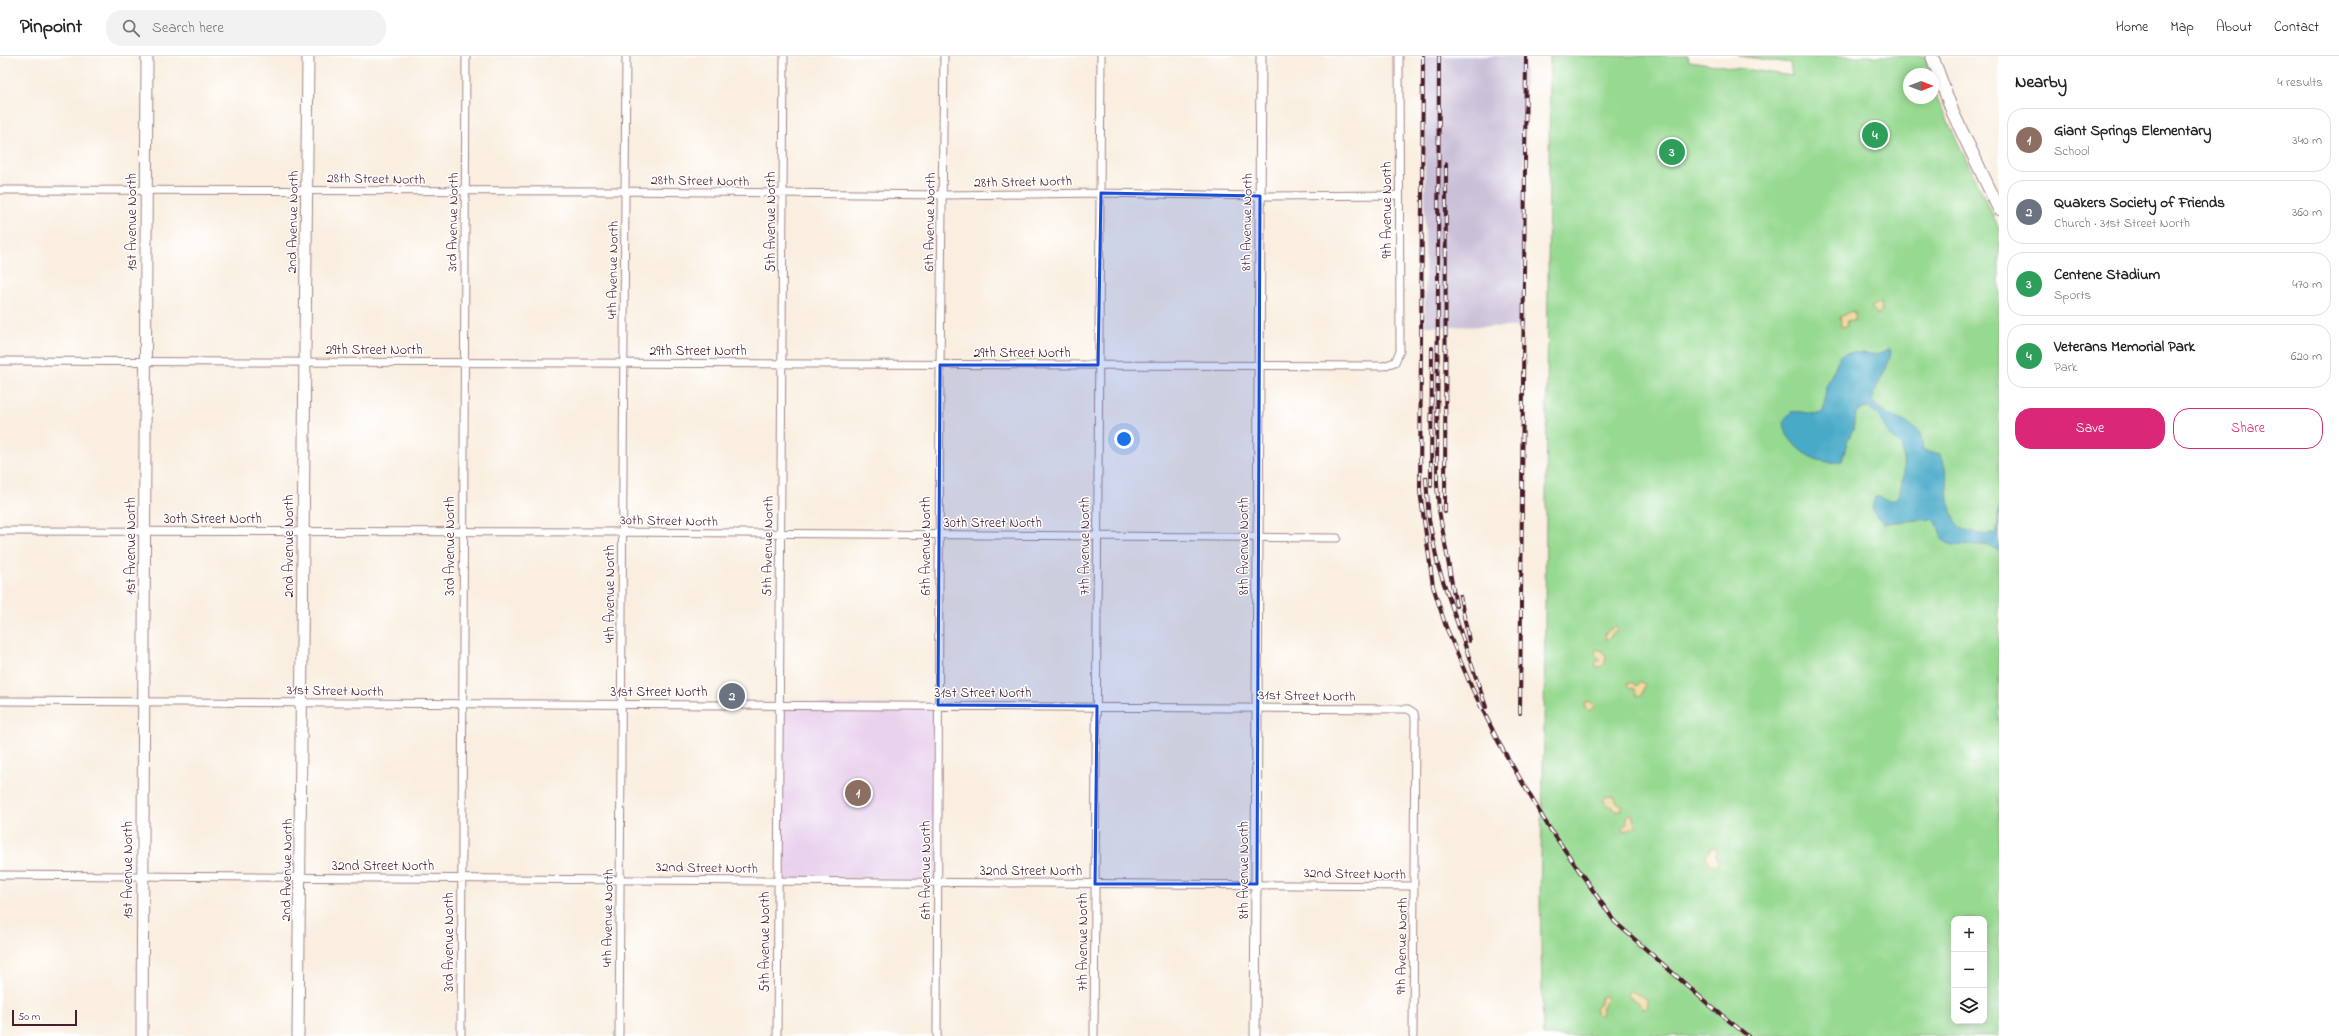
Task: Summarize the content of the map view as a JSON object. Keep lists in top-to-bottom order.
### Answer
{
  "streets": {
    "main road": ["1st Avenue North", "2nd Avenue North"],
    "street": [
      "28th Street North",
      "9th Avenue North",
      "3rd Avenue North",
      "5th Avenue North",
      "6th Avenue North",
      "8th Avenue North",
      "4th Avenue North",
      "29th Street North",
      "30th Street North",
      "7th Avenue North",
      "31st Street North",
      "32nd Street North"
    ]
  },
  "crossings": [
    ["28th Street North", "9th Avenue North"],
    ["28th Street North", "1st Avenue North"],
    ["28th Street North", "2nd Avenue North"],
    ["28th Street North", "3rd Avenue North"],
    ["28th Street North", "5th Avenue North"],
    ["28th Street North", "6th Avenue North"],
    ["28th Street North", "8th Avenue North"],
    ["28th Street North", "4th Avenue North"],
    ["28th Street North", "7th Avenue North"],
    ["9th Avenue North", "29th Street North"],
    ["9th Avenue North", "31st Street North"],
    ["9th Avenue North", "32nd Street North"],
    ["1st Avenue North", "29th Street North"],
    ["1st Avenue North", "30th Street North"],
    ["1st Avenue North", "31st Street North"],
    ["1st Avenue North", "32nd Street North"],
    ["2nd Avenue North", "29th Street North"],
    ["2nd Avenue North", "30th Street North"],
    ["2nd Avenue North", "31st Street North"],
    ["2nd Avenue North", "32nd Street North"],
    ["3rd Avenue North", "29th Street North"],
    ["3rd Avenue North", "30th Street North"],
    ["3rd Avenue North", "31st Street North"],
    ["3rd Avenue North", "32nd Street North"],
    ["5th Avenue North", "29th Street North"],
    ["5th Avenue North", "30th Street North"],
    ["5th Avenue North", "31st Street North"],
    ["5th Avenue North", "32nd Street North"],
    ["6th Avenue North", "29th Street North"],
    ["6th Avenue North", "30th Street North"],
    ["6th Avenue North", "31st Street North"],
    ["6th Avenue North", "32nd Street North"],
    ["8th Avenue North", "29th Street North"],
    ["8th Avenue North", "30th Street North"],
    ["8th Avenue North", "31st Street North"],
    ["8th Avenue North", "32nd Street North"],
    ["4th Avenue North", "29th Street North"],
    ["4th Avenue North", "30th Street North"],
    ["4th Avenue North", "31st Street North"],
    ["4th Avenue North", "32nd Street North"],
    ["29th Street North", "7th Avenue North"],
    ["30th Street North", "7th Avenue North"],
    ["7th Avenue North", "31st Street North"],
    ["7th Avenue North", "32nd Street North"]
  ],
  "scale_bar": "50 m",
  "north": "right",
  "page": {
    "header": "Pinpoint",
    "search": "Search here",
    "nav": [
      "Home",
      "Map",
      "About",
      "Contact"
    ],
    "heading": ["Nearby", "4 results"],
    "list": [
      {
        "mark": "1",
        "name": "Giant Springs Elementary",
        "note": "School",
        "value": "340 m"
      },
      {
        "mark": "2",
        "name": "Quakers Society of Friends",
        "note": "Church · 31st Street North",
        "value": "360 m"
      },
      {
        "mark": "3",
        "name": "Centene Stadium",
        "note": "Sports",
        "value": "470 m"
      },
      {
        "mark": "4",
        "name": "Veterans Memorial Park",
        "note": "Park",
        "value": "620 m"
      }
    ],
    "pins": [
      "4",
      "3",
      "2",
      "1"
    ],
    "buttons": ["Save", "Share"],
    "map_buttons": ["+", "−"],
    "scale": "50 m"
  }
}
